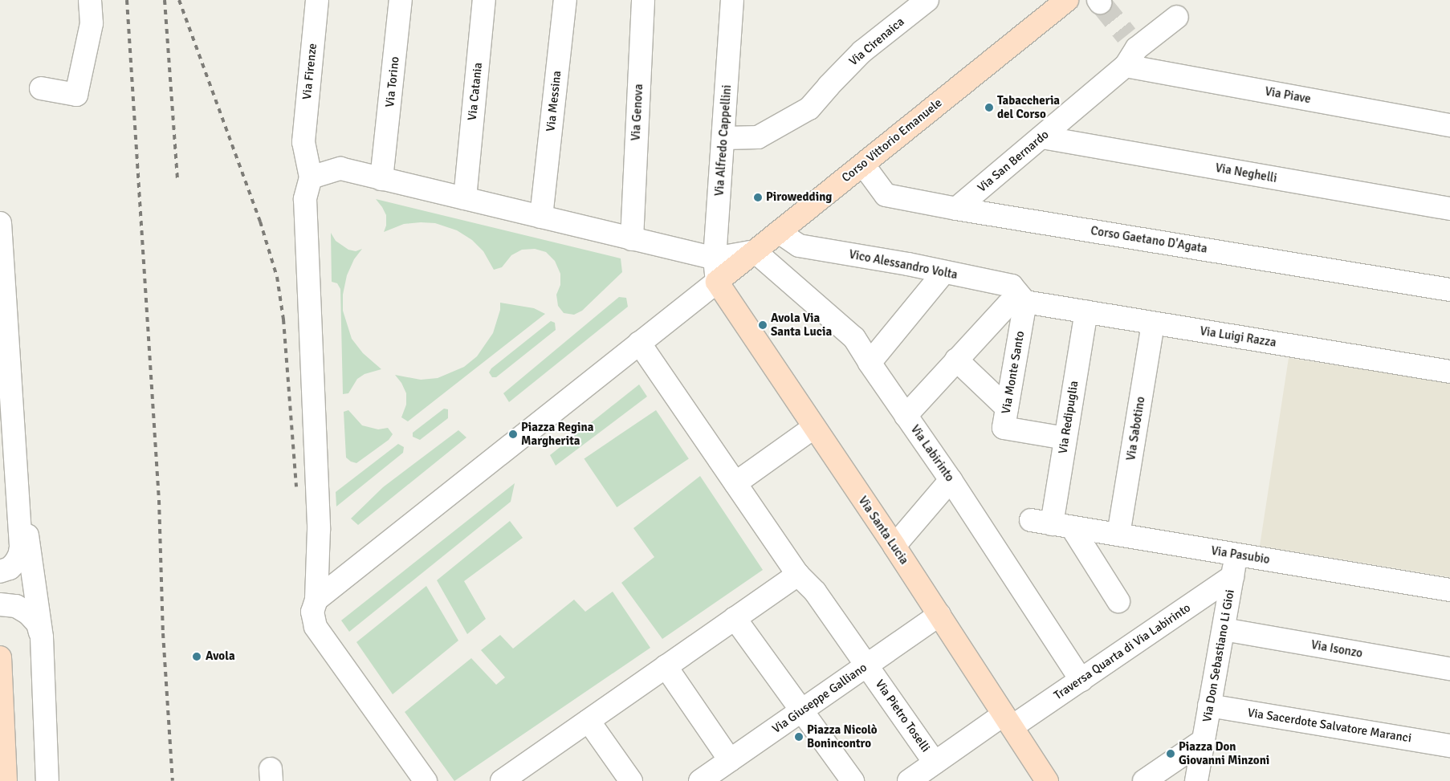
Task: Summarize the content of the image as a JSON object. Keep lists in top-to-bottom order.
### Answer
{
  "streets": {
    "main road": ["Corso Vittorio Emanuele", "Via Santa Lucia"],
    "street": [
      "Via Cirenaica",
      "Via Firenze",
      "Via Torino",
      "Via Catania",
      "Via Piave",
      "Via Messina",
      "Via Genova",
      "Via Alfredo Cappellini",
      "Via San Bernardo",
      "Via Neghelli",
      "Corso Gaetano D'Agata",
      "Vico Alessandro Volta",
      "Via Luigi Razza",
      "Via Monte Santo",
      "Via Redipuglia",
      "Via Sabotino",
      "Via Labirinto",
      "Via Pasubio",
      "Via Isonzo",
      "Traversa Quarta di Via Labirinto",
      "Via Don Sebastiano Li Gioi",
      "Via Giuseppe Galliano",
      "Via Pietro Toselli",
      "Via Sacerdote Salvatore Maranci"
    ]
  },
  "crossings": [
    ["Via Cirenaica", "Via Alfredo Cappellini"],
    ["Via Piave", "Via San Bernardo"],
    ["Via Alfredo Cappellini", "Corso Vittorio Emanuele"],
    ["Via Alfredo Cappellini", "Via Santa Lucia"],
    ["Corso Vittorio Emanuele", "Corso Gaetano D'Agata"],
    ["Corso Vittorio Emanuele", "Vico Alessandro Volta"],
    ["Corso Vittorio Emanuele", "Via Labirinto"],
    ["Corso Vittorio Emanuele", "Via Santa Lucia"],
    ["Via San Bernardo", "Via Neghelli"],
    ["Via San Bernardo", "Corso Gaetano D'Agata"],
    ["Vico Alessandro Volta", "Via Luigi Razza"],
    ["Vico Alessandro Volta", "Via Monte Santo"],
    ["Via Luigi Razza", "Via Monte Santo"],
    ["Via Luigi Razza", "Via Redipuglia"],
    ["Via Luigi Razza", "Via Sabotino"],
    ["Via Monte Santo", "Via Redipuglia"],
    ["Via Redipuglia", "Via Pasubio"],
    ["Via Sabotino", "Via Pasubio"],
    ["Via Labirinto", "Traversa Quarta di Via Labirinto"],
    ["Via Santa Lucia", "Traversa Quarta di Via Labirinto"],
    ["Via Santa Lucia", "Via Giuseppe Galliano"],
    ["Via Pasubio", "Via Don Sebastiano Li Gioi"],
    ["Via Isonzo", "Via Don Sebastiano Li Gioi"],
    ["Traversa Quarta di Via Labirinto", "Via Don Sebastiano Li Gioi"],
    ["Traversa Quarta di Via Labirinto", "Via Pietro Toselli"],
    ["Via Don Sebastiano Li Gioi", "Via Sacerdote Salvatore Maranci"],
    ["Via Giuseppe Galliano", "Via Pietro Toselli"]
  ],
  "places": [
    "Tabaccheria del Corso",
    "Pirowedding",
    "Avola Via Santa Lucia",
    "Piazza Regina Margherita",
    "Avola",
    "Piazza Nicolò Bonincontro",
    "Piazza Don Giovanni Minzoni"
  ]
}
